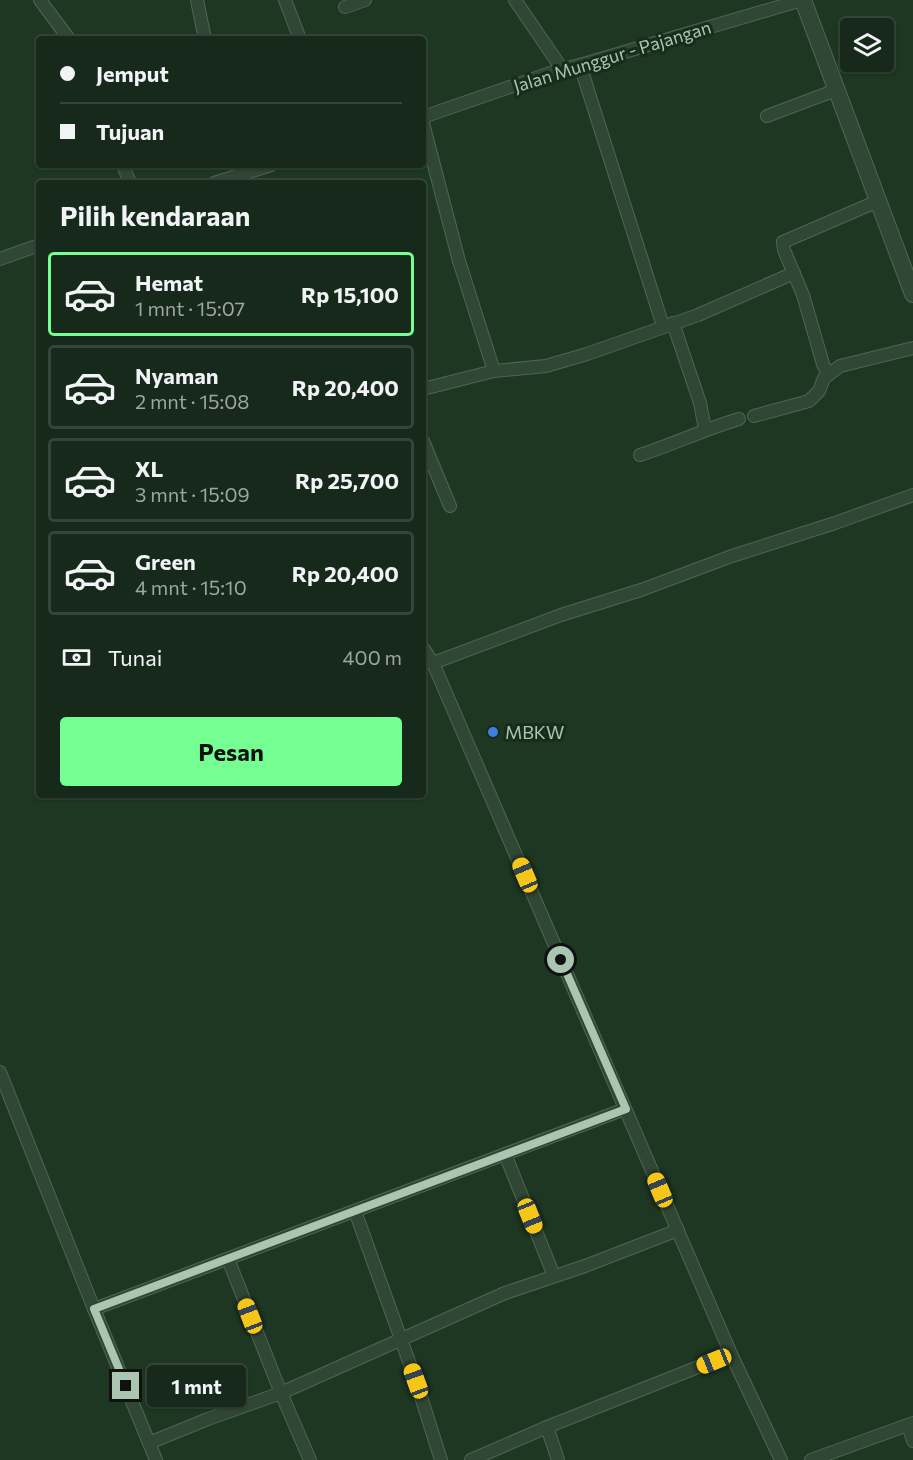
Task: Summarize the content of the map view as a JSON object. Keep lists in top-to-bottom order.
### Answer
{
  "streets": {
    "street": ["Jalan Munggur - Pajangan"]
  },
  "places": ["MBKW"],
  "page": {
    "banner": ["Jemput", "Tujuan"],
    "heading": "Pilih kendaraan",
    "list": [
      {
        "name": "Hemat",
        "note": "1 mnt · 15:07",
        "value": "Rp 15,100"
      },
      {
        "name": "Nyaman",
        "note": "2 mnt · 15:08",
        "value": "Rp 20,400"
      },
      {
        "name": "XL",
        "note": "3 mnt · 15:09",
        "value": "Rp 25,700"
      },
      {
        "name": "Green",
        "note": "4 mnt · 15:10",
        "value": "Rp 20,400"
      }
    ],
    "pay": ["Tunai", "400 m"],
    "buttons": "Pesan",
    "bubble": "1 mnt"
  }
}
